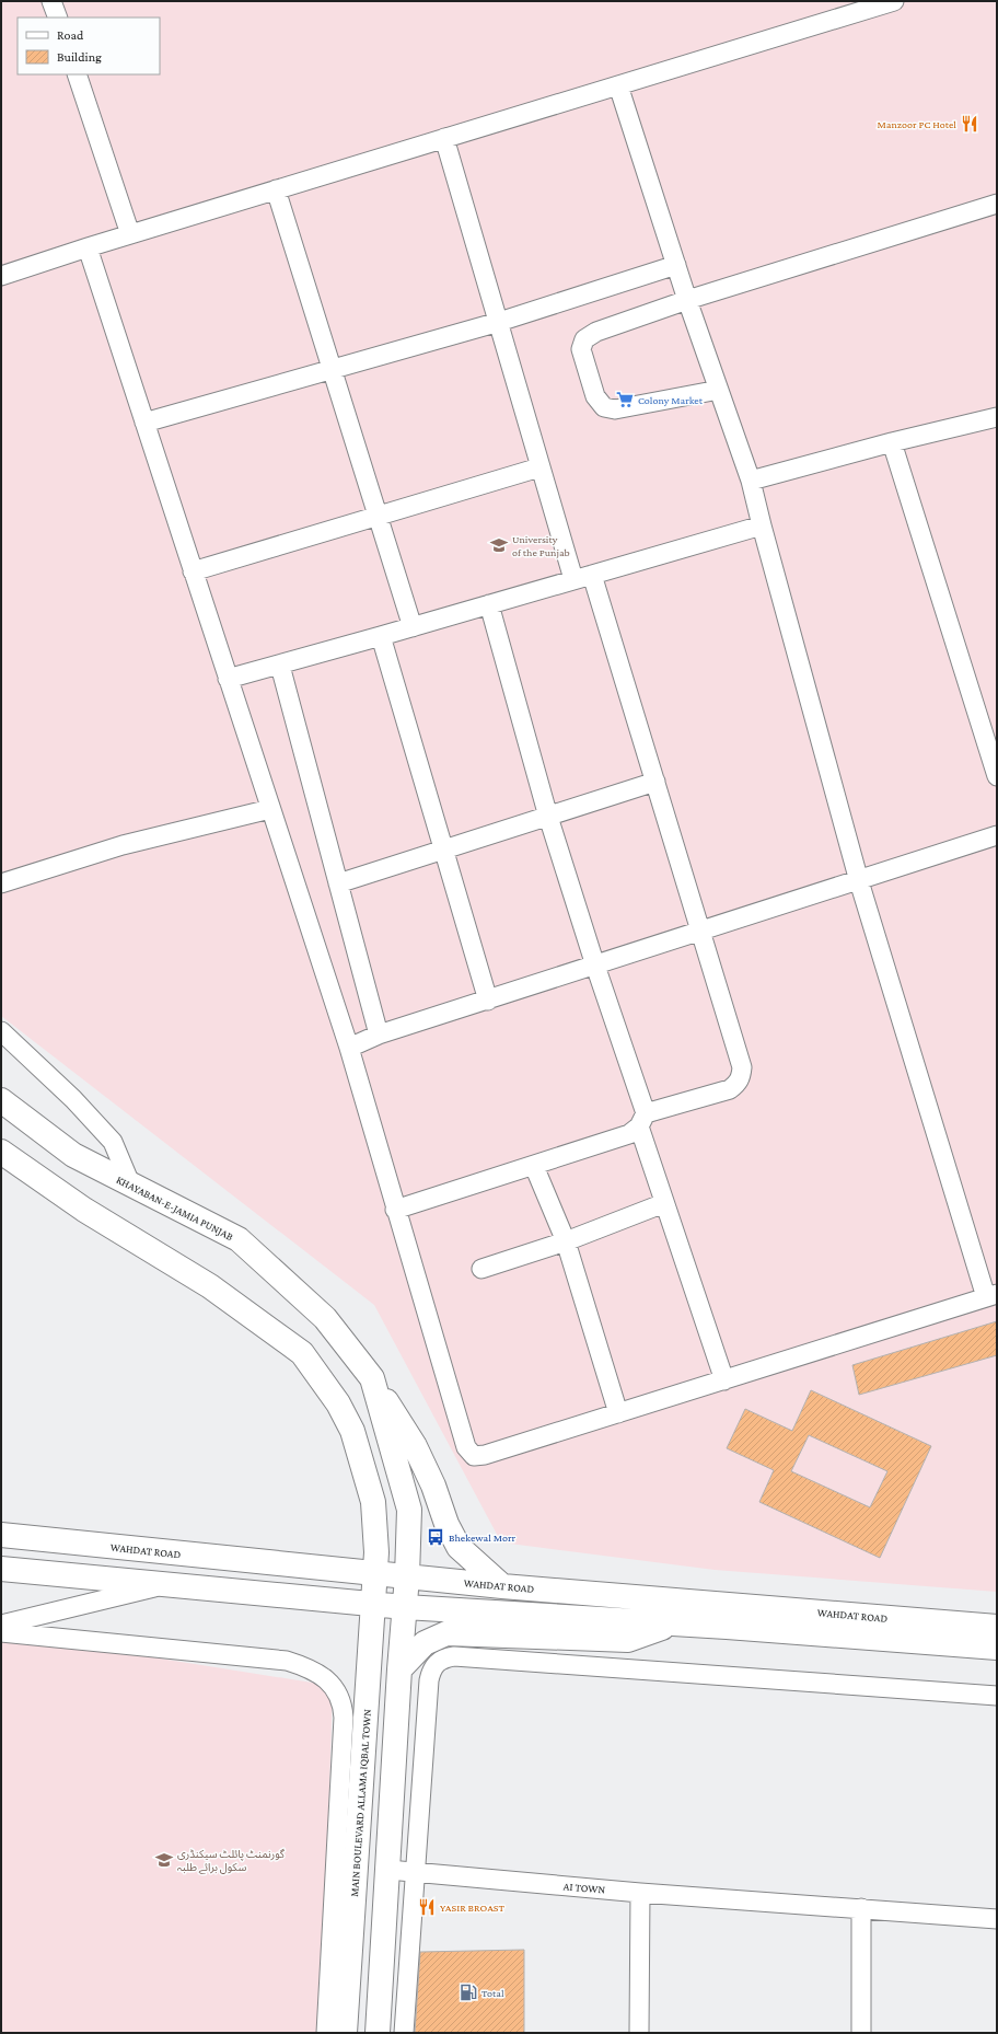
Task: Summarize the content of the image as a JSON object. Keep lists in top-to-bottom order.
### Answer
{
  "streets": {
    "main road": ["KHAYABAN-E-JAMIA PUNJAB", "WAHDAT ROAD", "MAIN BOULEVARD ALLAMA IQBAL TOWN"],
    "street": ["AI TOWN"]
  },
  "crossings": [
    ["KHAYABAN-E-JAMIA PUNJAB", "WAHDAT ROAD"],
    ["WAHDAT ROAD", "MAIN BOULEVARD ALLAMA IQBAL TOWN"]
  ],
  "places": {
    "restaurant": ["Manzoor PC Hotel", "YASIR BROAST"],
    "supermarket": ["Colony Market"],
    "school or university": ["University of the Punjab", "گورنمنٹ پائلٹ سیکنڈری سکول برائے طلبہ"],
    "bus stop": ["Bhekewal Morr"],
    "fuel station": ["Total"]
  },
  "legend": ["Road", "Building"]
}
